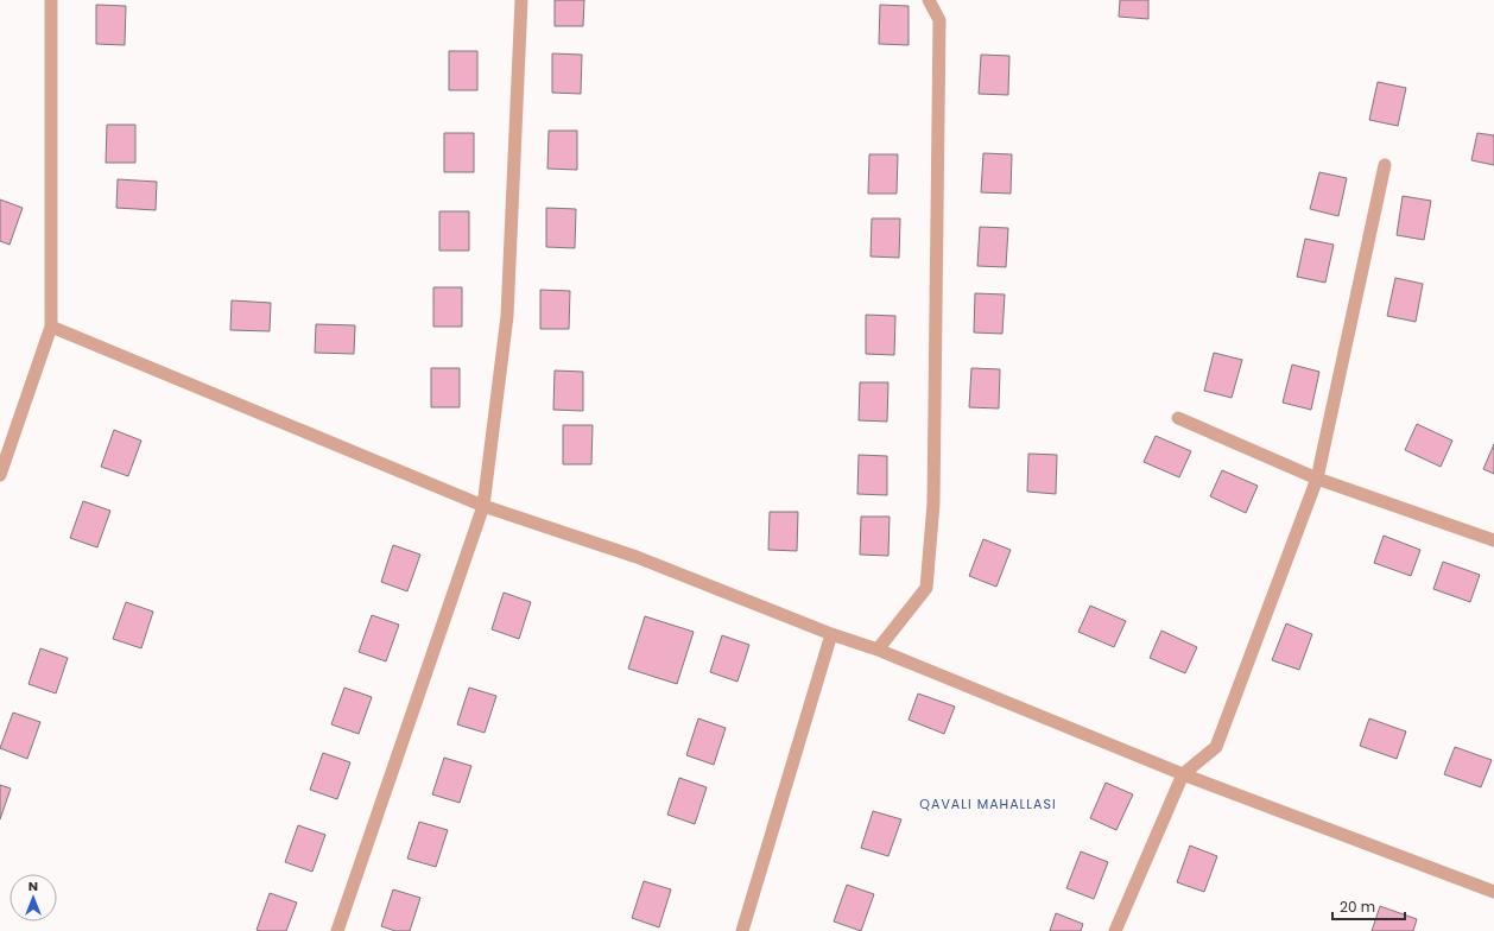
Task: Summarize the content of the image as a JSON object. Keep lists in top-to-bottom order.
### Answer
{
  "districts": ["QAVALI MAHALLASI"],
  "scale_bar": "20 m",
  "north": "top"
}
